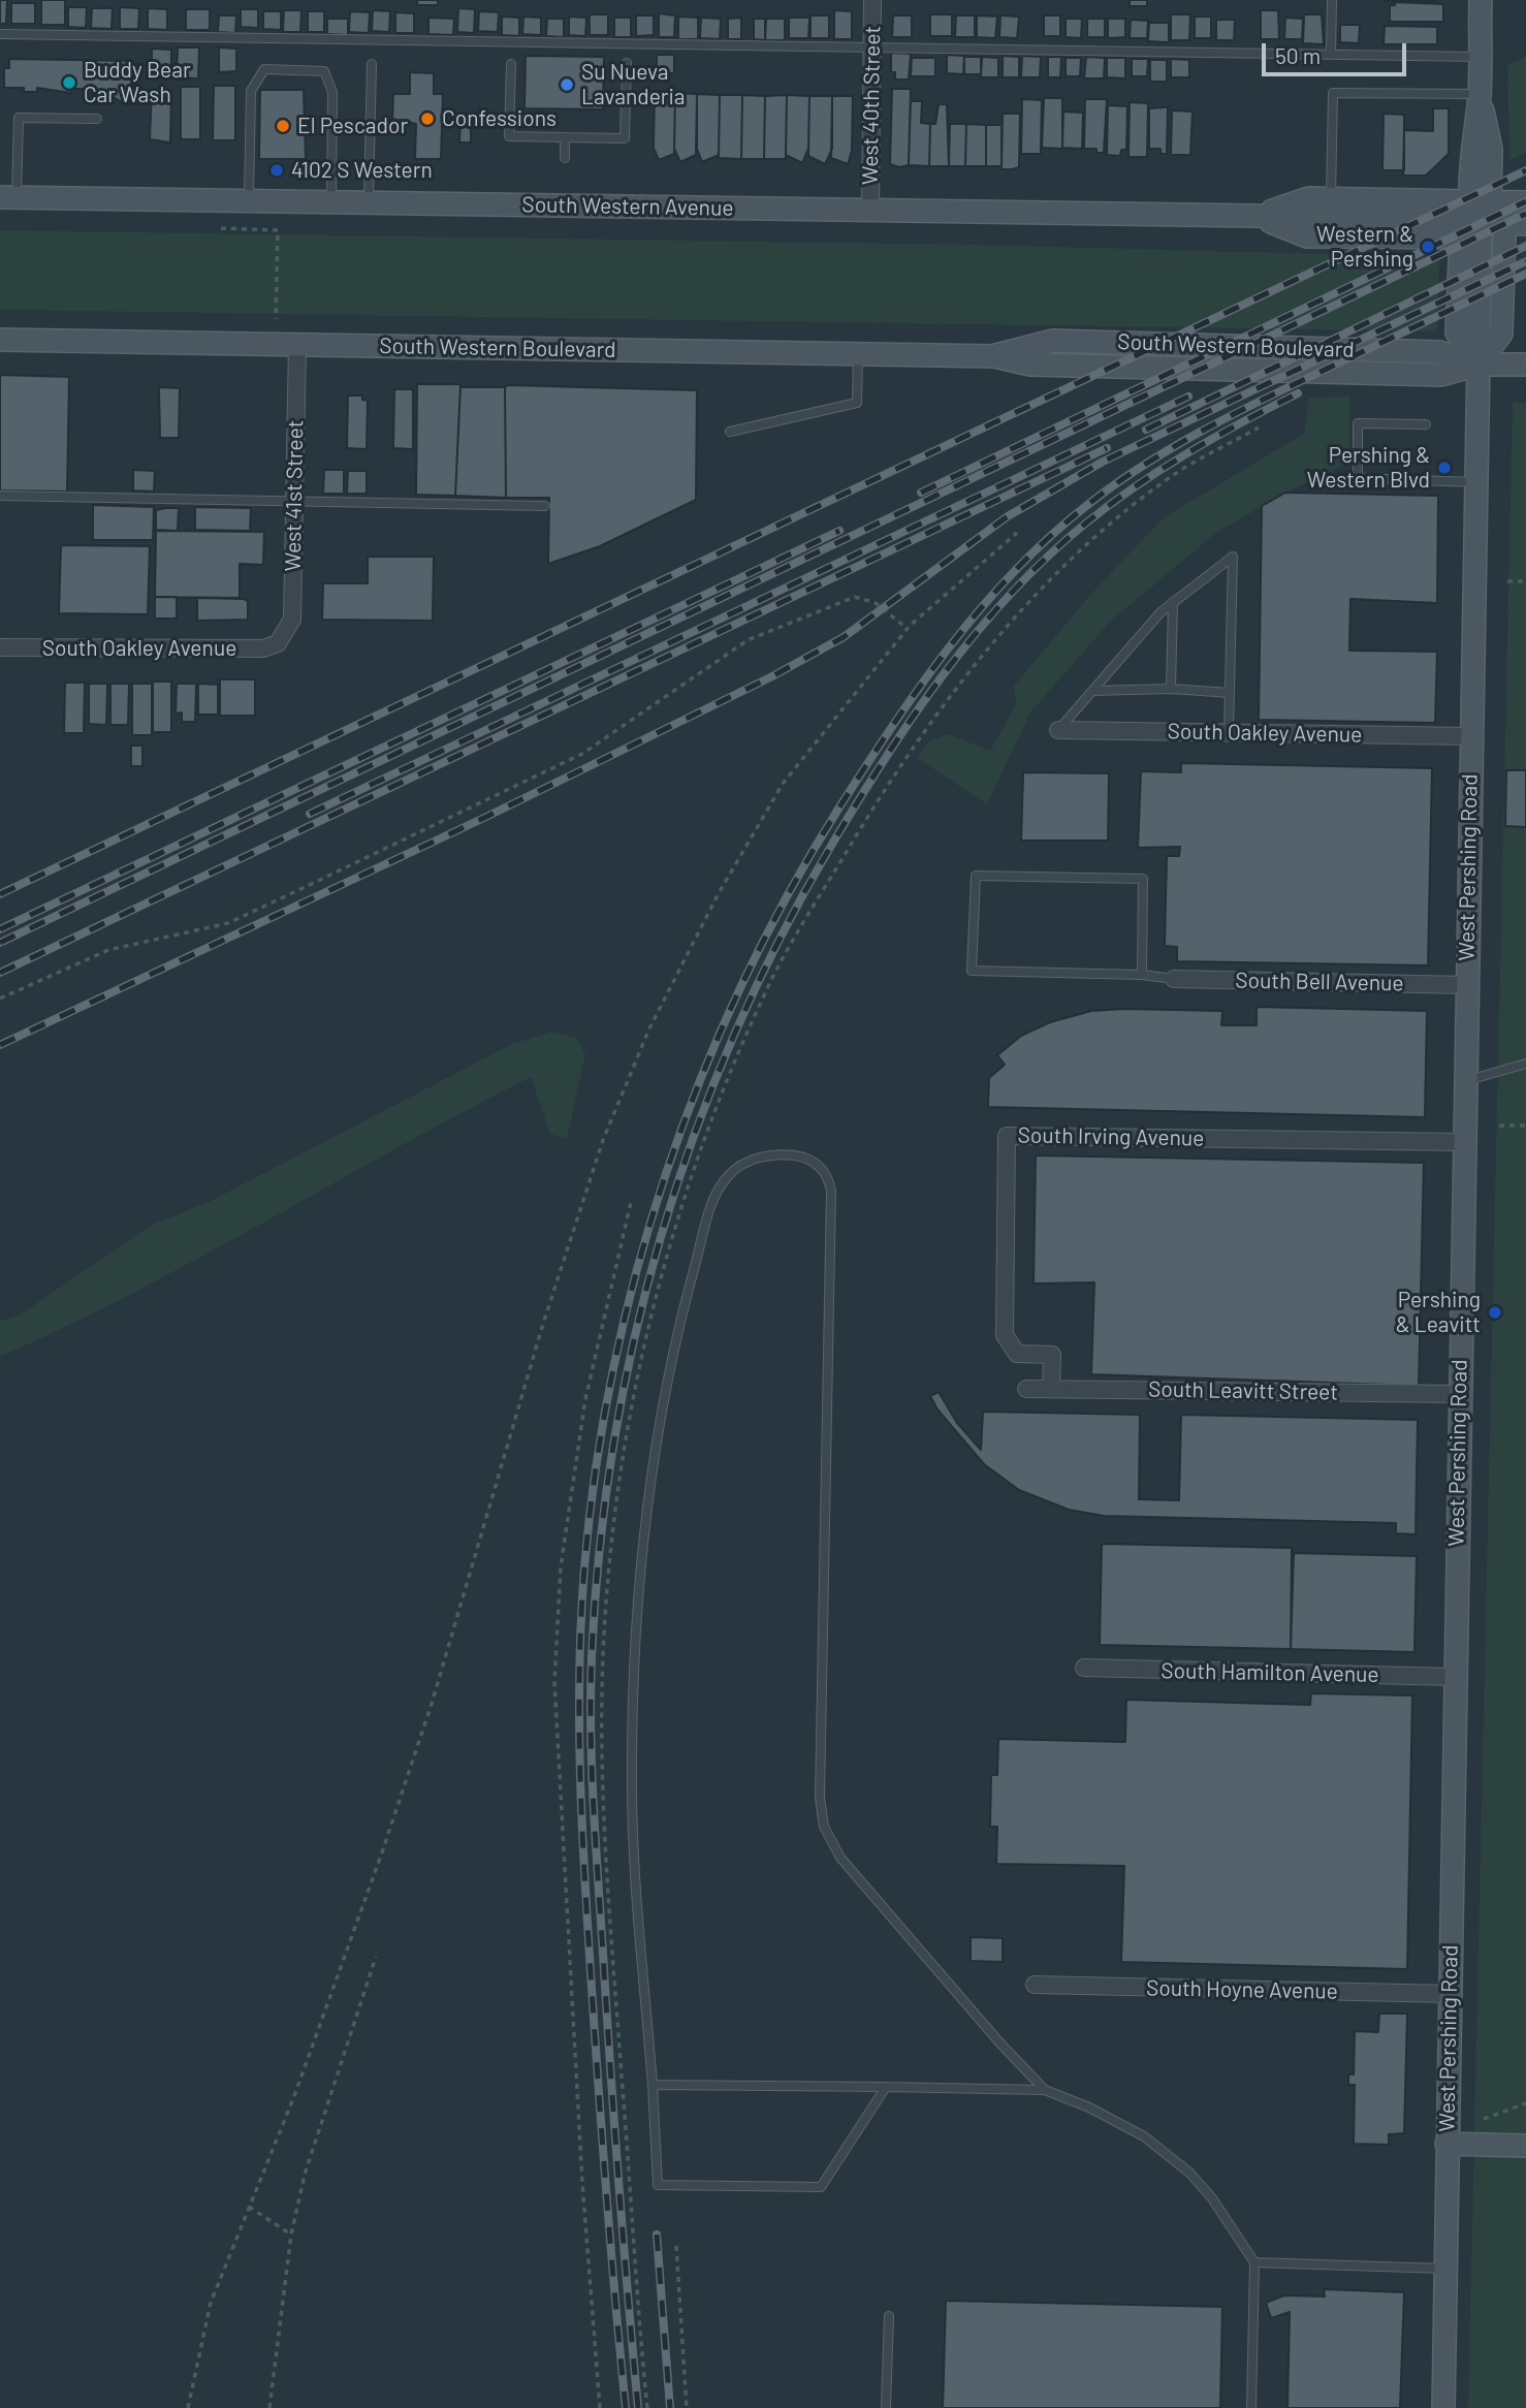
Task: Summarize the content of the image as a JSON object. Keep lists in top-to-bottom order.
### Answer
{
  "streets": {
    "main road": ["South Western Avenue", "South Western Boulevard", "West Pershing Road"],
    "street": [
      "West 40th Street",
      "West 41st Street",
      "South Oakley Avenue",
      "South Bell Avenue",
      "South Irving Avenue",
      "South Leavitt Street",
      "South Hamilton Avenue",
      "South Hoyne Avenue"
    ]
  },
  "crossings": [
    ["West 40th Street", "South Western Avenue"],
    ["South Western Boulevard", "West 41st Street"],
    ["South Western Boulevard", "West Pershing Road"],
    ["West 41st Street", "South Oakley Avenue"],
    ["South Oakley Avenue", "West Pershing Road"],
    ["West Pershing Road", "South Bell Avenue"],
    ["West Pershing Road", "South Irving Avenue"],
    ["West Pershing Road", "South Leavitt Street"],
    ["West Pershing Road", "South Hamilton Avenue"],
    ["West Pershing Road", "South Hoyne Avenue"],
    ["South Irving Avenue", "South Leavitt Street"]
  ],
  "places": [
    "Buddy Bear Car Wash",
    "Su Nueva Lavanderia",
    "Confessions",
    "El Pescador",
    "4102 S Western",
    "Western & Pershing",
    "Pershing & Western Blvd",
    "Pershing & Leavitt"
  ],
  "scale_bar": "50 m"
}
